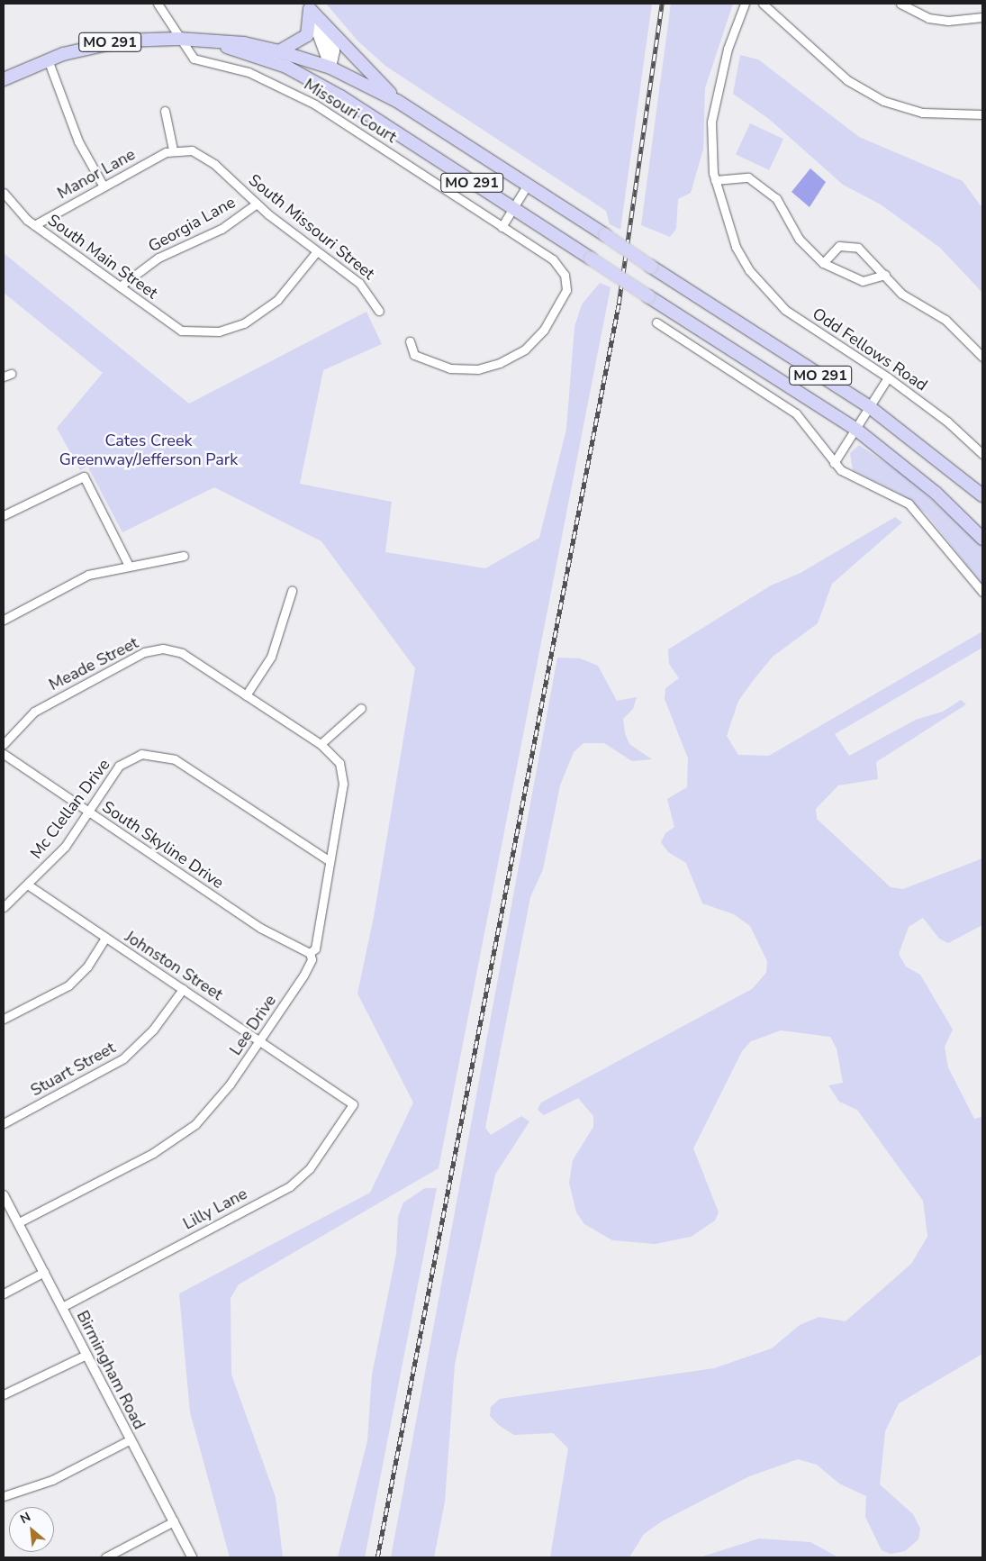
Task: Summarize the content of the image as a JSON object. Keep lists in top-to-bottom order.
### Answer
{
  "streets": {
    "highway": ["MO 291"],
    "street": [
      "Missouri Court",
      "Manor Lane",
      "Georgia Lane",
      "South Missouri Street",
      "South Main Street",
      "Odd Fellows Road",
      "Meade Street",
      "Mc Clellan Drive",
      "South Skyline Drive",
      "Johnston Street",
      "Lee Drive",
      "Stuart Street",
      "Lilly Lane",
      "Birmingham Road"
    ]
  },
  "crossings": [
    ["MO 291", "Missouri Court"],
    ["Manor Lane", "South Missouri Street"],
    ["Manor Lane", "South Main Street"],
    ["Georgia Lane", "South Missouri Street"],
    ["Georgia Lane", "South Main Street"],
    ["South Missouri Street", "South Main Street"],
    ["Meade Street", "Lee Drive"],
    ["Mc Clellan Drive", "South Skyline Drive"],
    ["Mc Clellan Drive", "Johnston Street"],
    ["Mc Clellan Drive", "Lee Drive"],
    ["South Skyline Drive", "Lee Drive"],
    ["Johnston Street", "Lee Drive"],
    ["Johnston Street", "Stuart Street"],
    ["Johnston Street", "Lilly Lane"],
    ["Lee Drive", "Birmingham Road"],
    ["Lilly Lane", "Birmingham Road"]
  ],
  "parks": ["Cates Creek Greenway/Jefferson Park"],
  "north": "top left"
}
